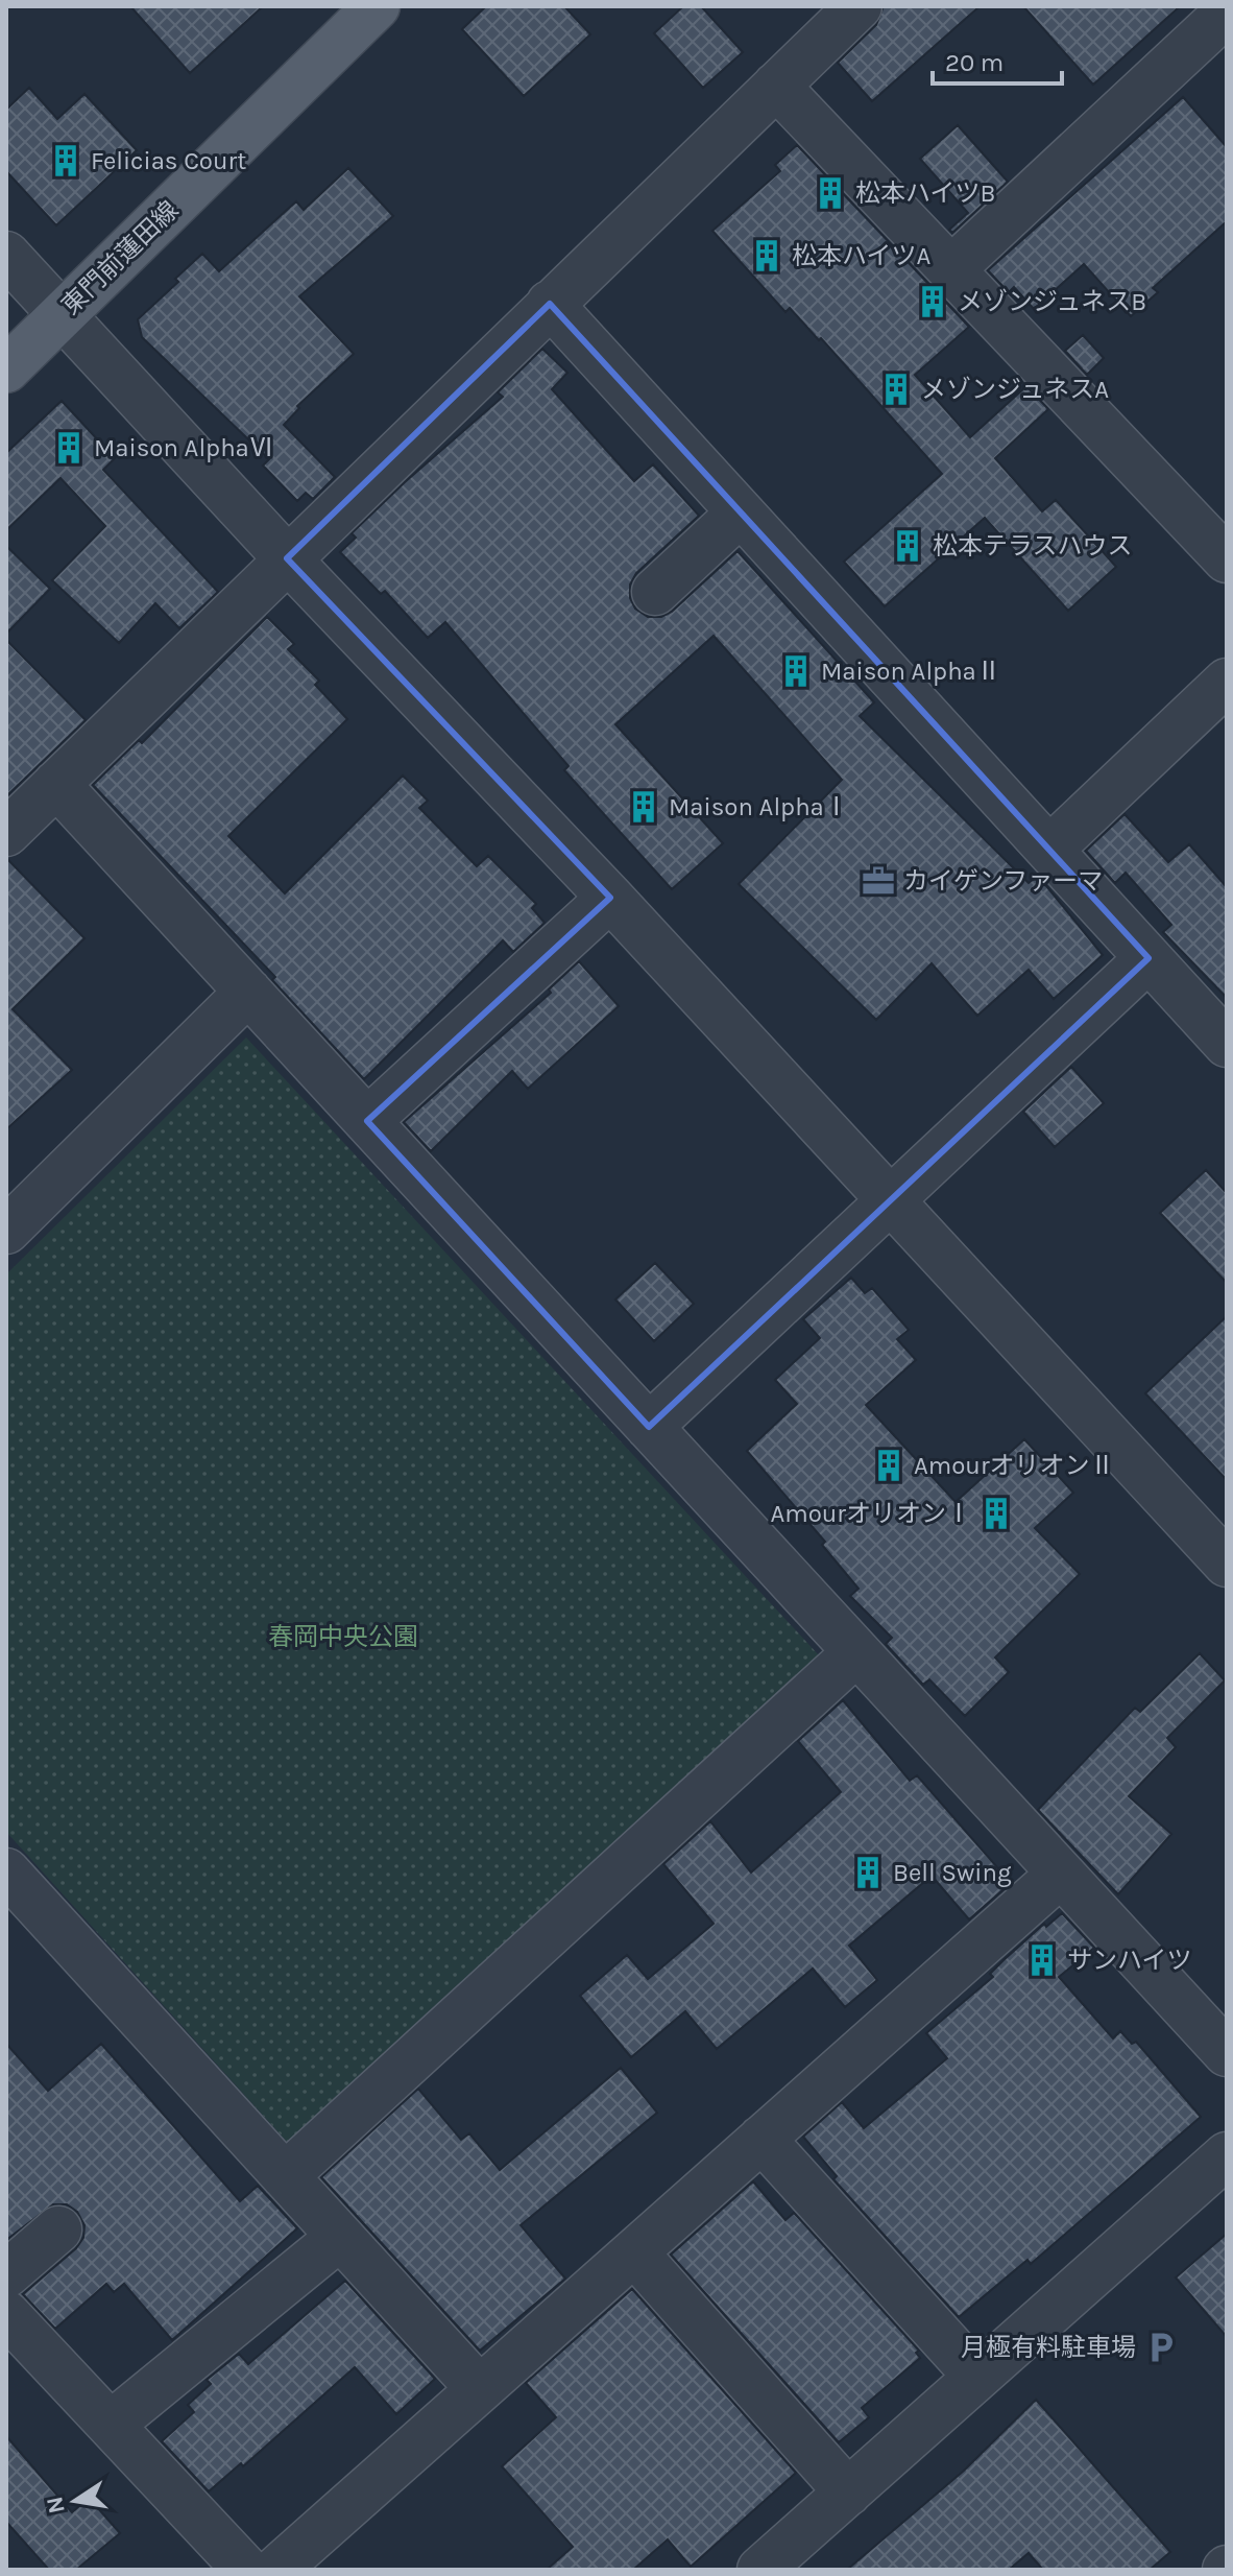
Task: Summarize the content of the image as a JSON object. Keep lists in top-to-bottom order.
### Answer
{
  "streets": {
    "main road": ["東門前蓮田線"]
  },
  "parks": ["春岡中央公園"],
  "places": {
    "building": [
      "Felicias Court",
      "松本ハイツB",
      "松本ハイツA",
      "メゾンジュネスB",
      "メゾンジュネスA",
      "Maison AlphaⅥ",
      "松本テラスハウス",
      "Maison AlphaⅡ",
      "Maison AlphaⅠ",
      "AmourオリオンⅡ",
      "AmourオリオンⅠ",
      "Bell Swing",
      "サンハイツ"
    ],
    "office": ["カイゲンファーマ"],
    "parking": ["月極有料駐車場"]
  },
  "scale_bar": "20 m",
  "north": "left"
}
